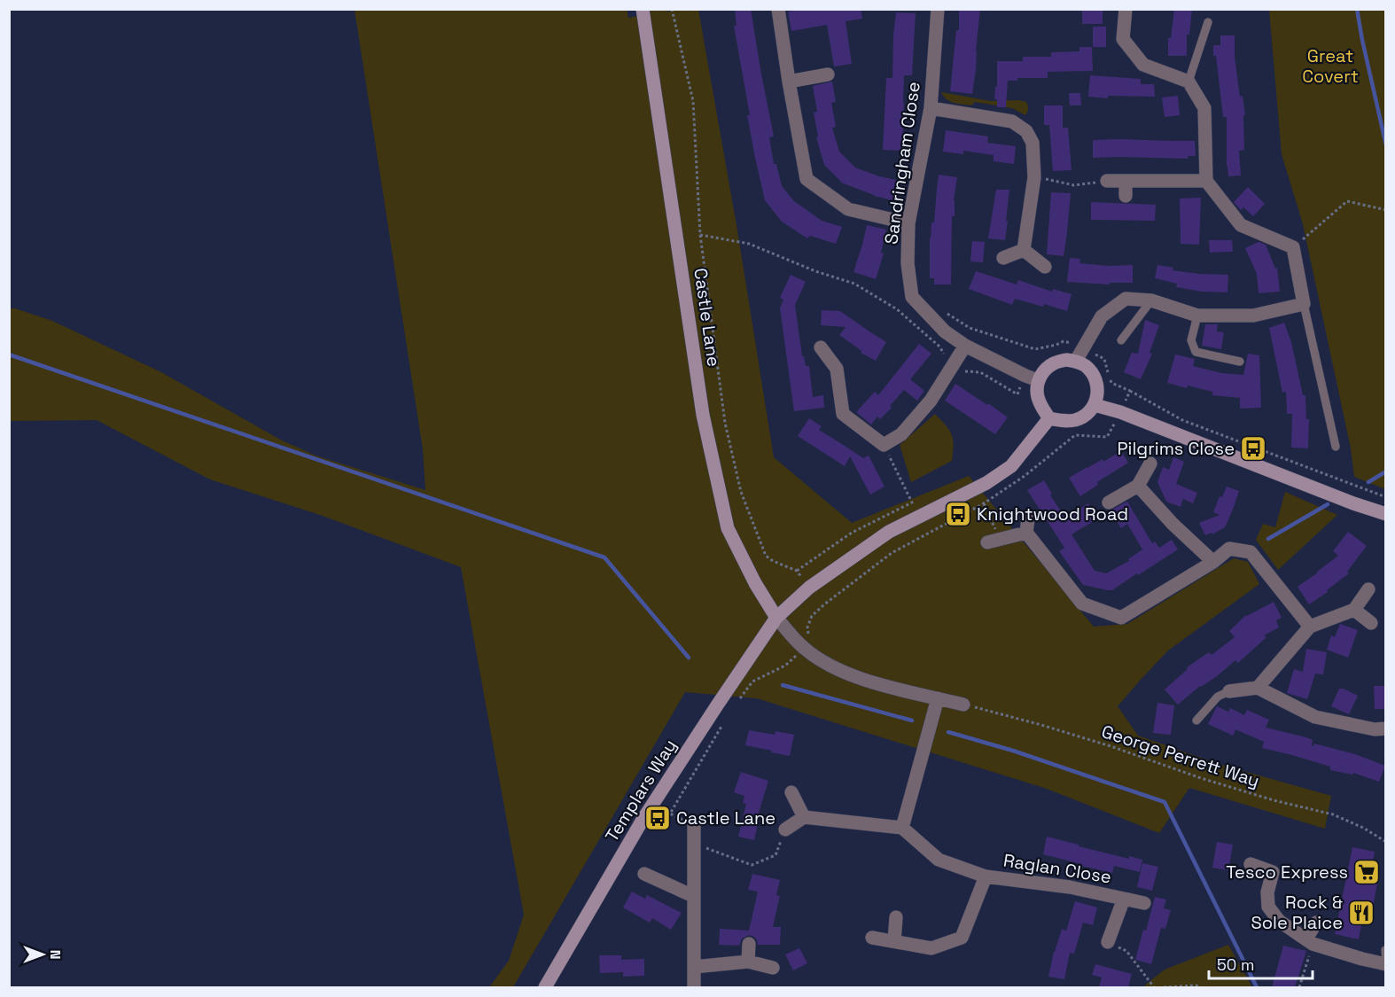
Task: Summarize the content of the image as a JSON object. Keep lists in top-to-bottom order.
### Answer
{
  "streets": {
    "street": [
      "Sandringham Close",
      "Castle Lane",
      "Templars Way",
      "Raglan Close"
    ],
    "path": ["George Perrett Way"]
  },
  "crossings": [
    ["Castle Lane", "Templars Way"]
  ],
  "parks": ["Great Covert"],
  "places": {
    "bus stop": ["Pilgrims Close", "Knightwood Road", "Castle Lane"],
    "supermarket": ["Tesco Express"],
    "restaurant": ["Rock & Sole Plaice"]
  },
  "scale_bar": "50 m",
  "north": "right"
}
